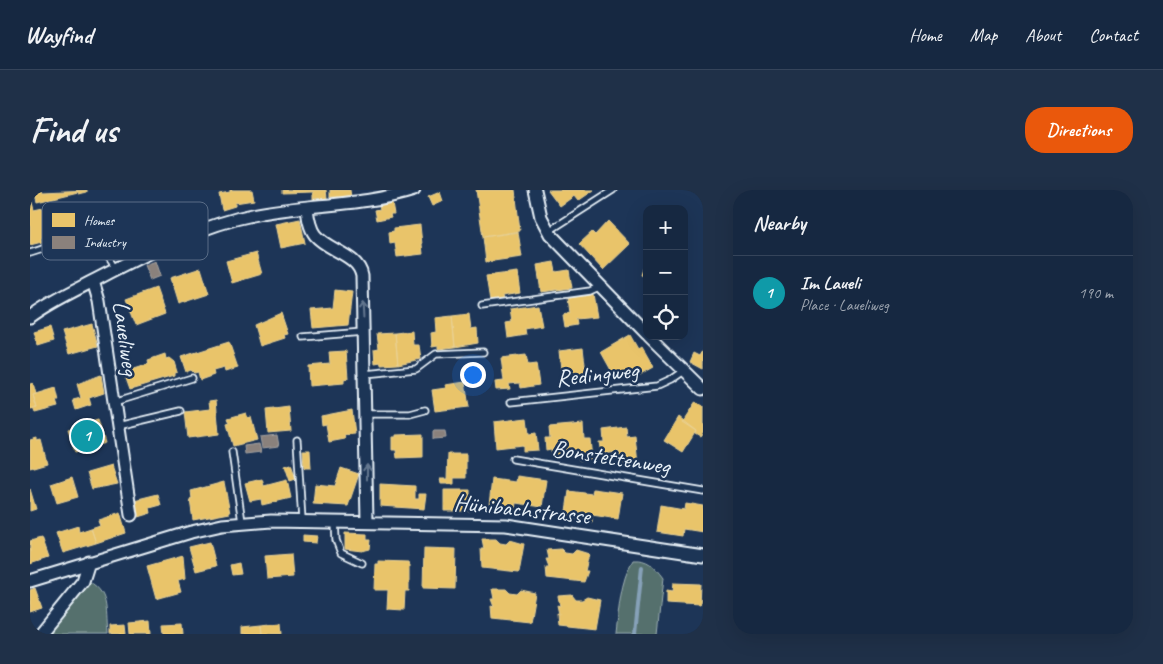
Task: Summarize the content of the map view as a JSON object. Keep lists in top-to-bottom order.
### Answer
{
  "streets": {
    "street": ["Laueliweg", "Hünibachstrasse"],
    "lane": ["Redingweg", "Bonstettenweg"]
  },
  "legend": ["Homes", "Industry"],
  "page": {
    "header": "Wayfind",
    "nav": [
      "Home",
      "Map",
      "About",
      "Contact"
    ],
    "buttons": "Directions",
    "title": "Find us",
    "heading": "Nearby",
    "map_buttons": ["+", "−"],
    "list": [
      {
        "mark": "1",
        "name": "Im Laueli",
        "note": "Place · Laueliweg",
        "value": "190 m"
      }
    ],
    "pins": "1"
  }
}
